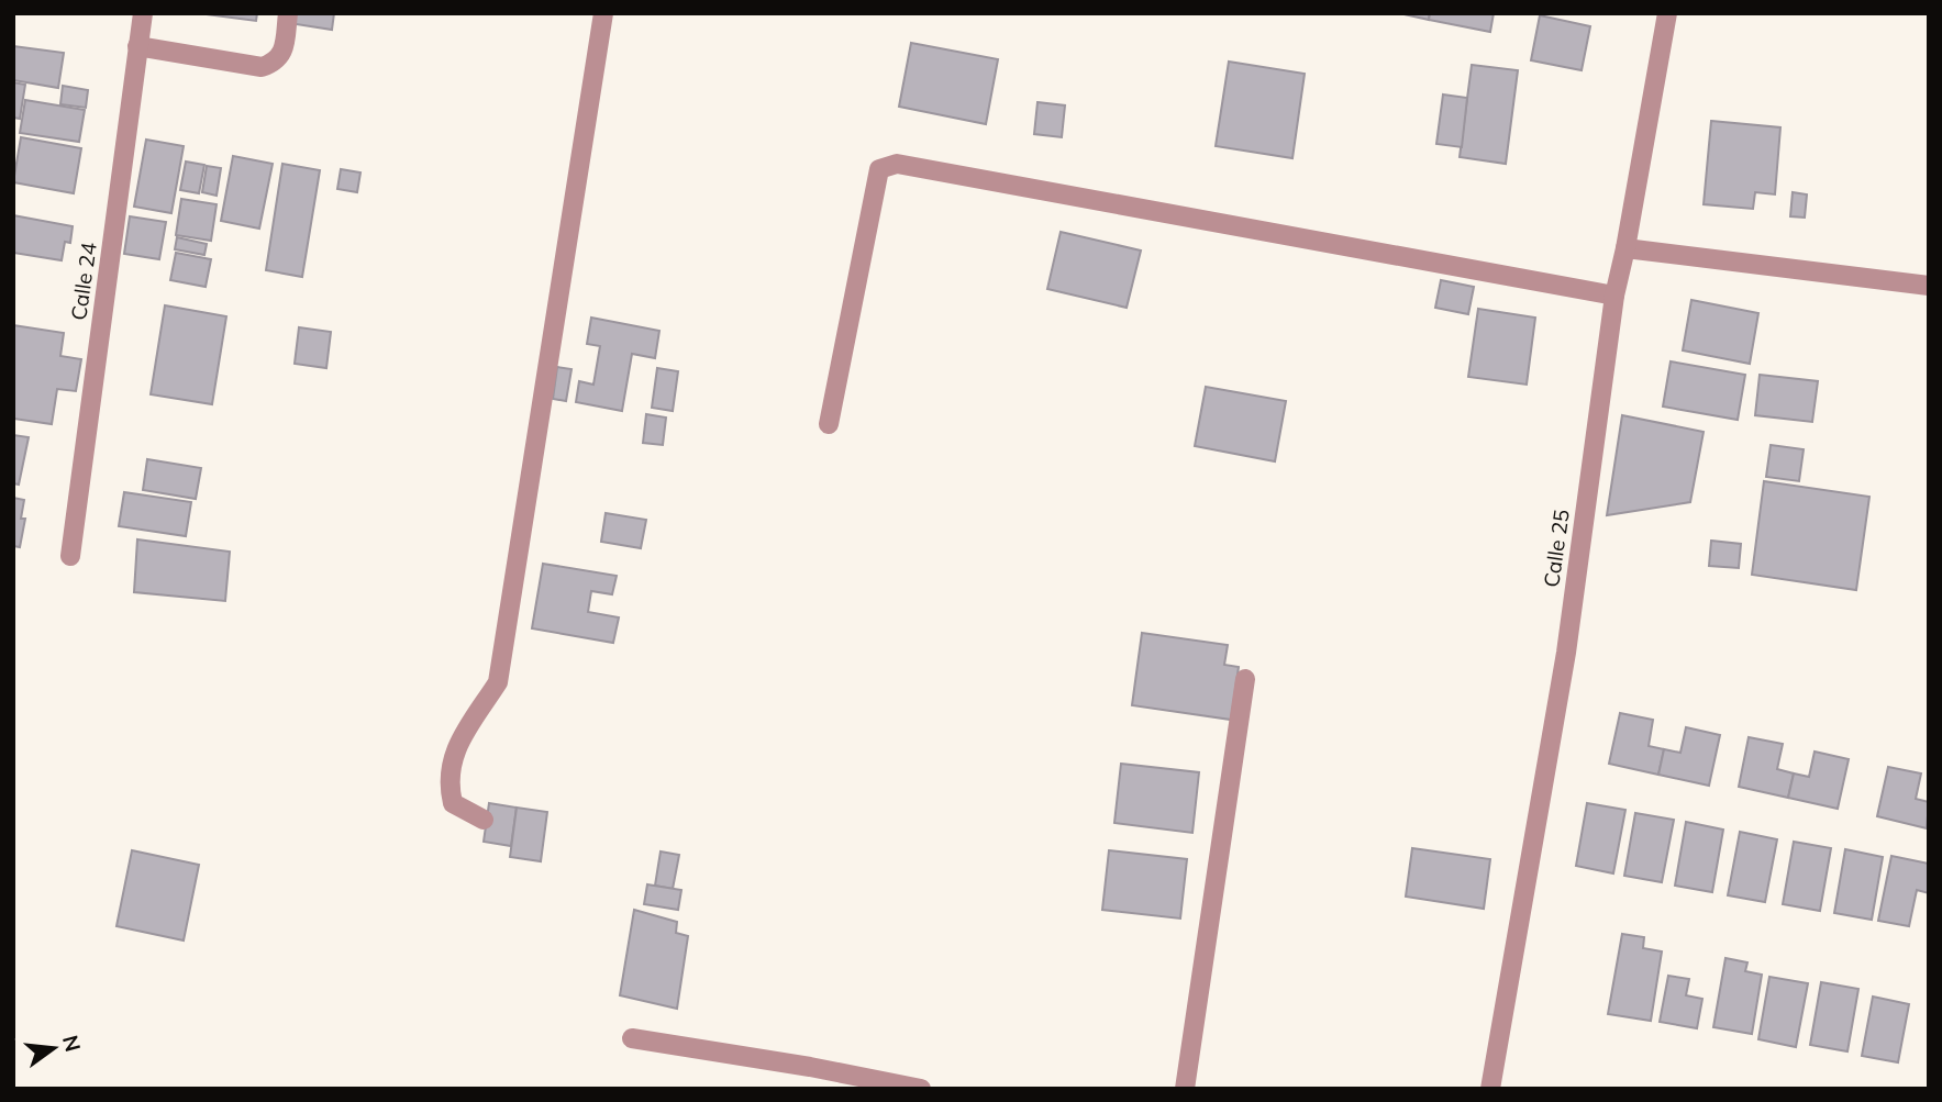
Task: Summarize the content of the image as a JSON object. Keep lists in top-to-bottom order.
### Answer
{
  "streets": {
    "street": ["Calle 24", "Calle 25"]
  },
  "north": "right"
}
